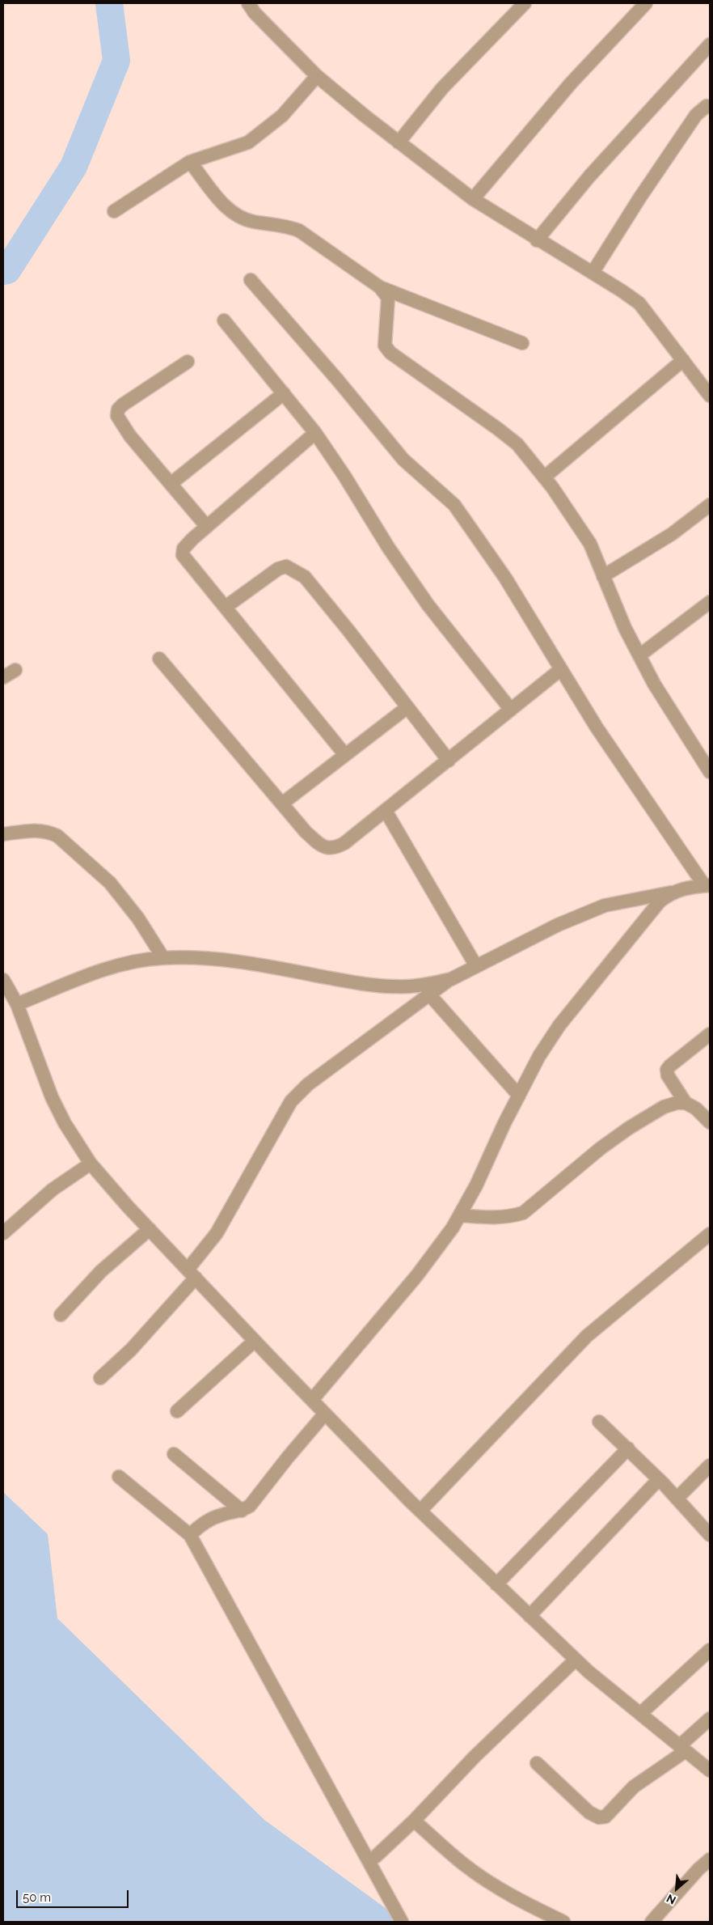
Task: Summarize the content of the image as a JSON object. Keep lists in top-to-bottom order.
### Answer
{
  "scale_bar": "50 m",
  "north": "bottom left"
}
